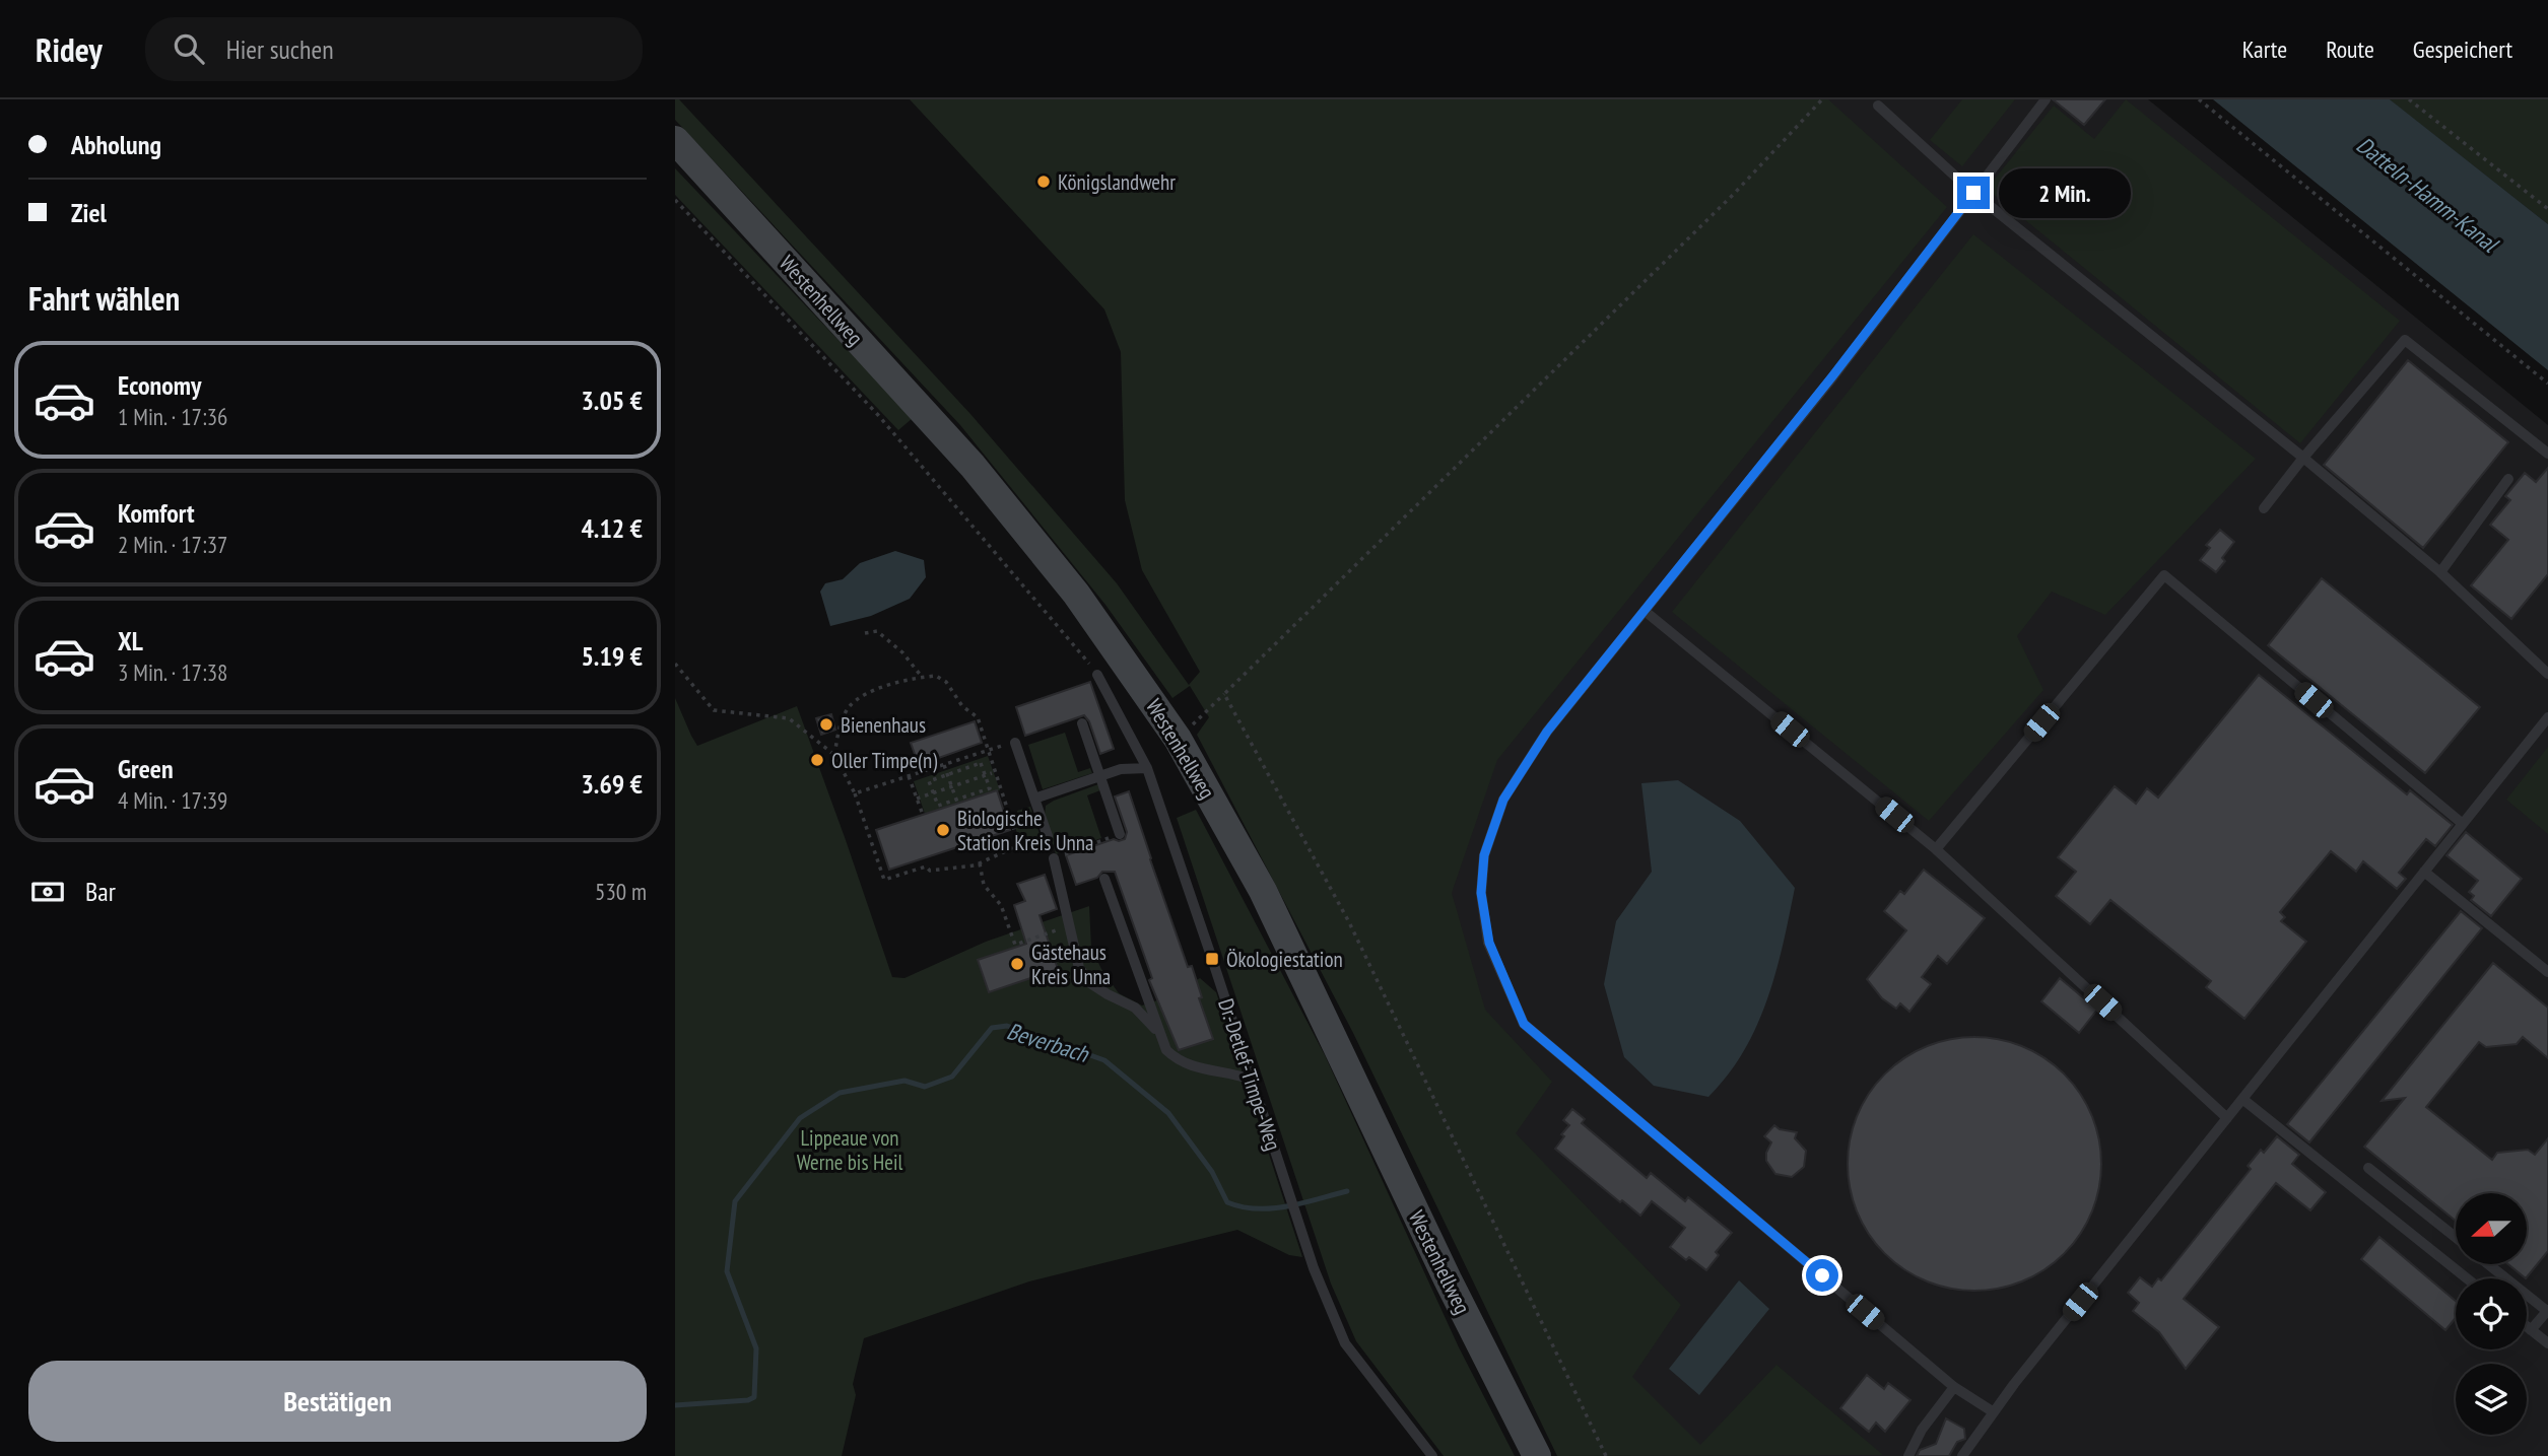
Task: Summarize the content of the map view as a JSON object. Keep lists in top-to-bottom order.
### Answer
{
  "streets": {
    "main road": ["Westenhellweg"],
    "lane": ["Dr.-Detlef-Timpe-Weg"]
  },
  "water": ["Datteln-Hamm-Kanal", "Beverbach"],
  "parks": ["Lippeaue von Werne bis Heil"],
  "places": {
    "other": [
      "Königslandwehr",
      "Bienenhaus",
      "Oller Timpe(n)",
      "Biologische Station Kreis Unna",
      "Gästehaus Kreis Unna"
    ],
    "transit": ["Ökologiestation"]
  },
  "north": "left",
  "page": {
    "header": "Ridey",
    "search": "Hier suchen",
    "nav": ["Karte", "Route", "Gespeichert"],
    "banner": ["Abholung", "Ziel"],
    "bubble": "2 Min.",
    "heading": "Fahrt wählen",
    "list": [
      {
        "name": "Economy",
        "note": "1 Min. · 17:36",
        "value": "3.05 €"
      },
      {
        "name": "Komfort",
        "note": "2 Min. · 17:37",
        "value": "4.12 €"
      },
      {
        "name": "XL",
        "note": "3 Min. · 17:38",
        "value": "5.19 €"
      },
      {
        "name": "Green",
        "note": "4 Min. · 17:39",
        "value": "3.69 €"
      }
    ],
    "pay": ["Bar", "530 m"],
    "buttons": "Bestätigen"
  }
}
